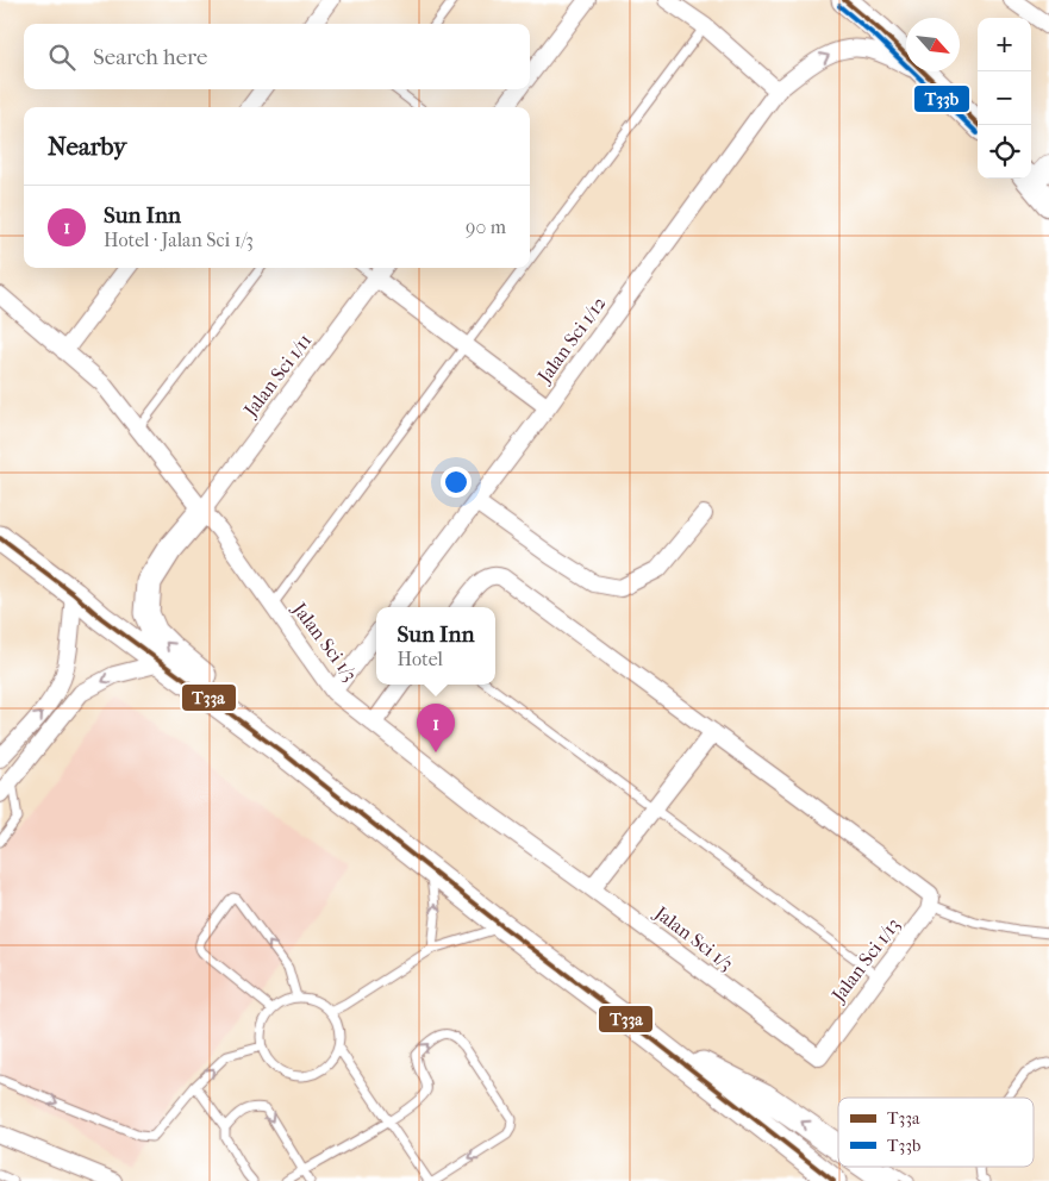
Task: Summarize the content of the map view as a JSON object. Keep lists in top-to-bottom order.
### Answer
{
  "streets": {
    "street": [
      "Jalan Sci 1/12",
      "Jalan Sci 1/11",
      "Jalan Sci 1/3",
      "Jalan Sci 1/13"
    ]
  },
  "crossings": [
    ["Jalan Sci 1/11", "Jalan Sci 1/3"],
    ["Jalan Sci 1/3", "Jalan Sci 1/13"]
  ],
  "lines": ["transit line T33a", "transit line T33b"],
  "legend": ["T33a", "T33b"],
  "north": "bottom right",
  "page": {
    "map_buttons": ["+", "−"],
    "search": "Search here",
    "heading": "Nearby",
    "list": [
      {
        "mark": "1",
        "name": "Sun Inn",
        "note": "Hotel · Jalan Sci 1/3",
        "value": "90 m"
      }
    ],
    "popup": ["Sun Inn", "Hotel"],
    "pins": "1"
  }
}
